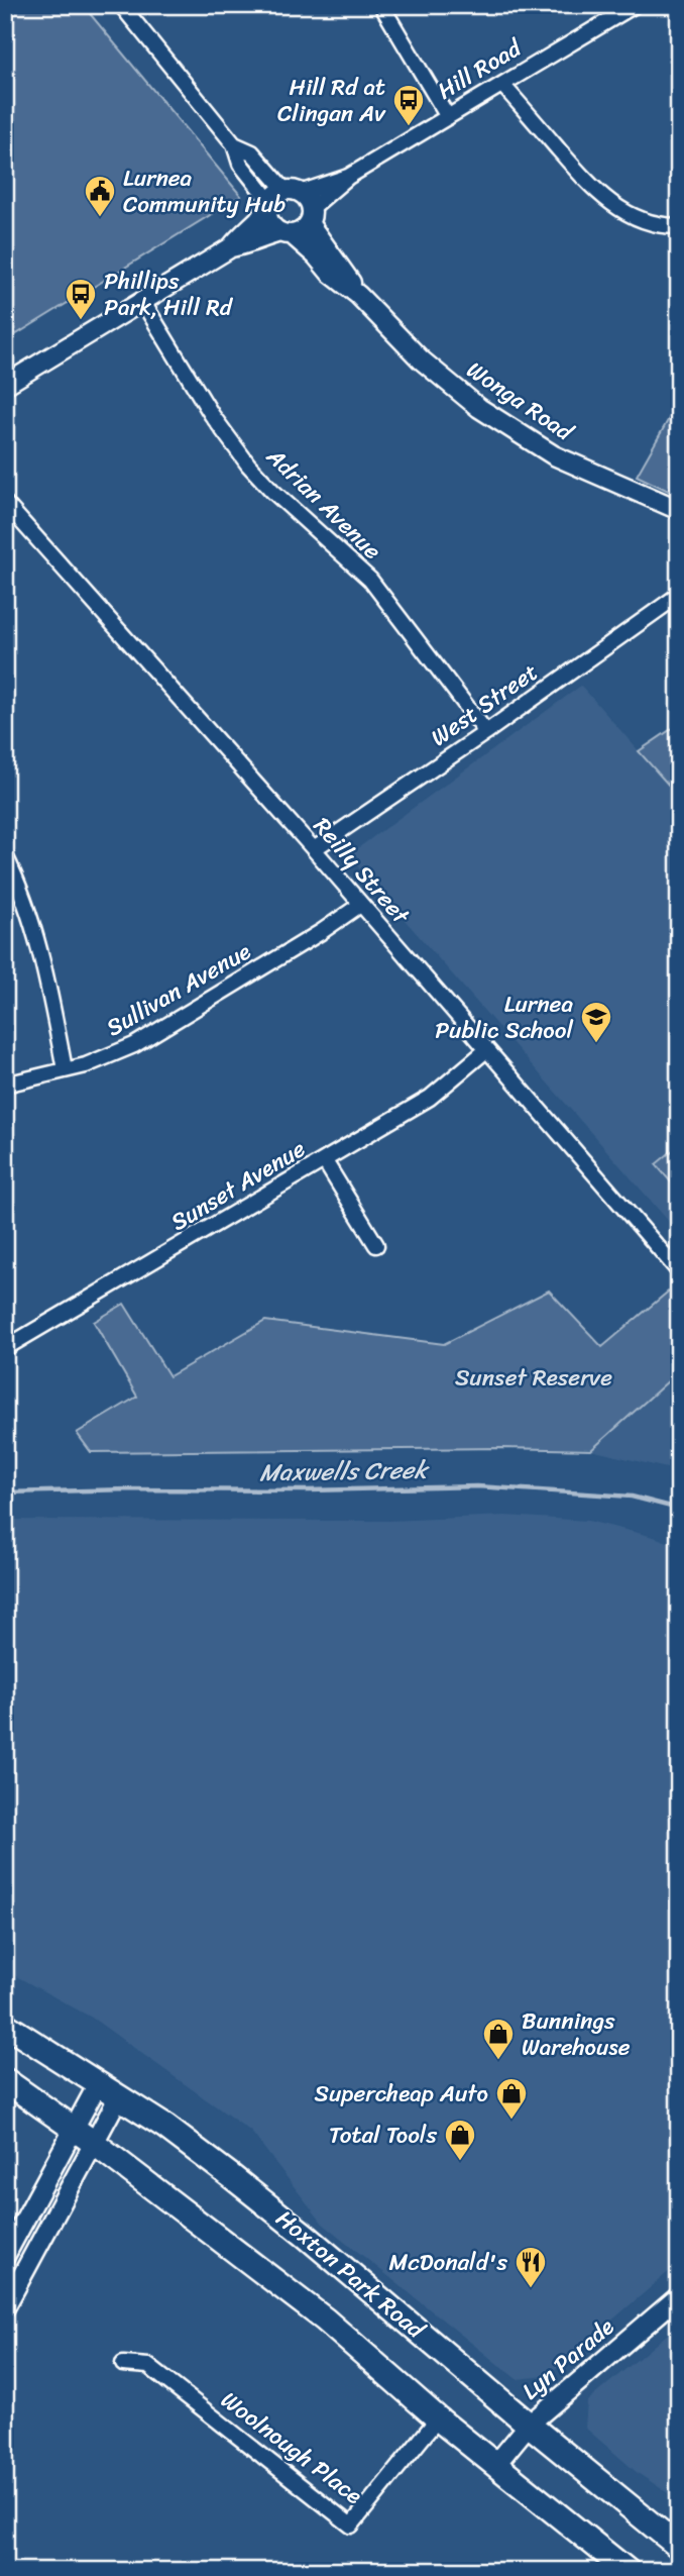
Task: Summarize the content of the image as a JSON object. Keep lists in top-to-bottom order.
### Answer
{
  "streets": {
    "main road": ["Hoxton Park Road"],
    "street": [
      "Hill Road",
      "Wonga Road",
      "Adrian Avenue",
      "West Street",
      "Reilly Street",
      "Sullivan Avenue",
      "Sunset Avenue",
      "Lyn Parade",
      "Woolnough Place"
    ]
  },
  "crossings": [
    ["Hill Road", "Wonga Road"],
    ["Adrian Avenue", "West Street"],
    ["West Street", "Reilly Street"],
    ["Reilly Street", "Sullivan Avenue"],
    ["Reilly Street", "Sunset Avenue"],
    ["Hoxton Park Road", "Lyn Parade"]
  ],
  "water": ["Maxwells Creek"],
  "parks": ["Sunset Reserve"],
  "places": {
    "bus stop": ["Hill Rd at Clingan Av", "Phillips Park, Hill Rd"],
    "public building": ["Lurnea Community Hub"],
    "school or university": ["Lurnea Public School"],
    "shop": ["Bunnings Warehouse", "Supercheap Auto", "Total Tools"],
    "restaurant": ["McDonald's"]
  }
}
